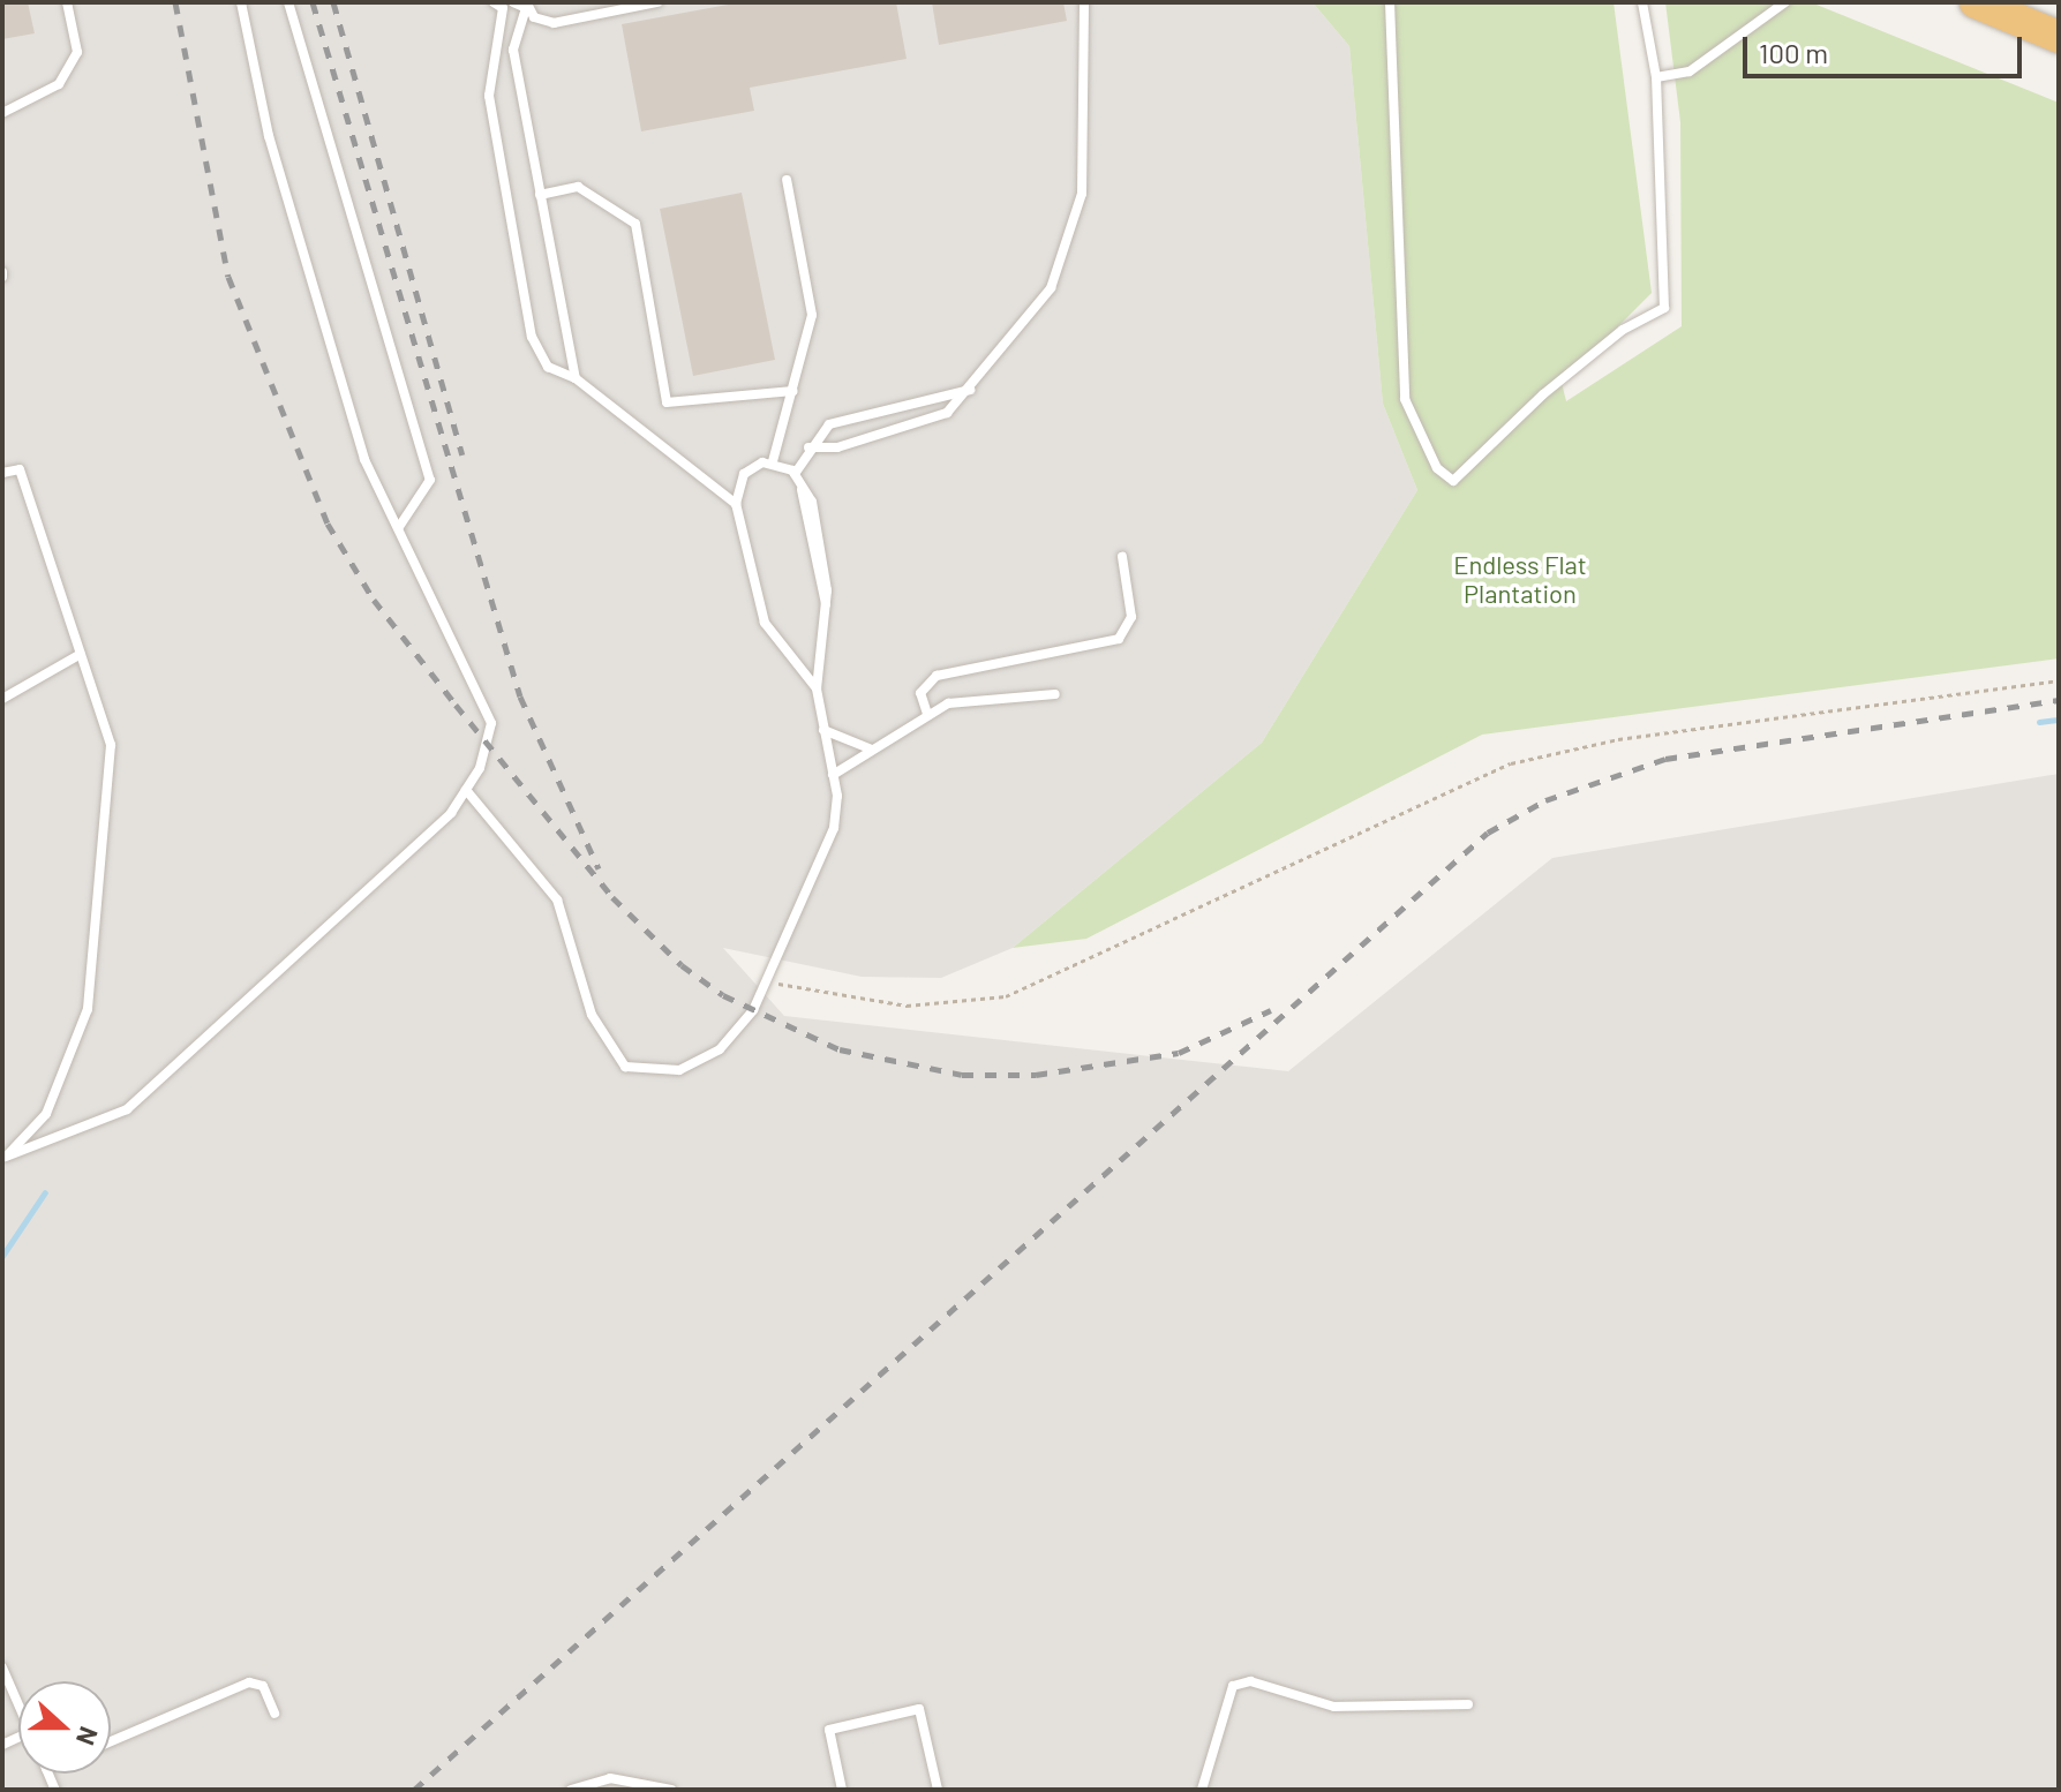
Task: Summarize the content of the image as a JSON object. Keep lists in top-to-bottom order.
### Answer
{
  "parks": ["Endless Flat Plantation"],
  "scale_bar": "100 m",
  "north": "right"
}
